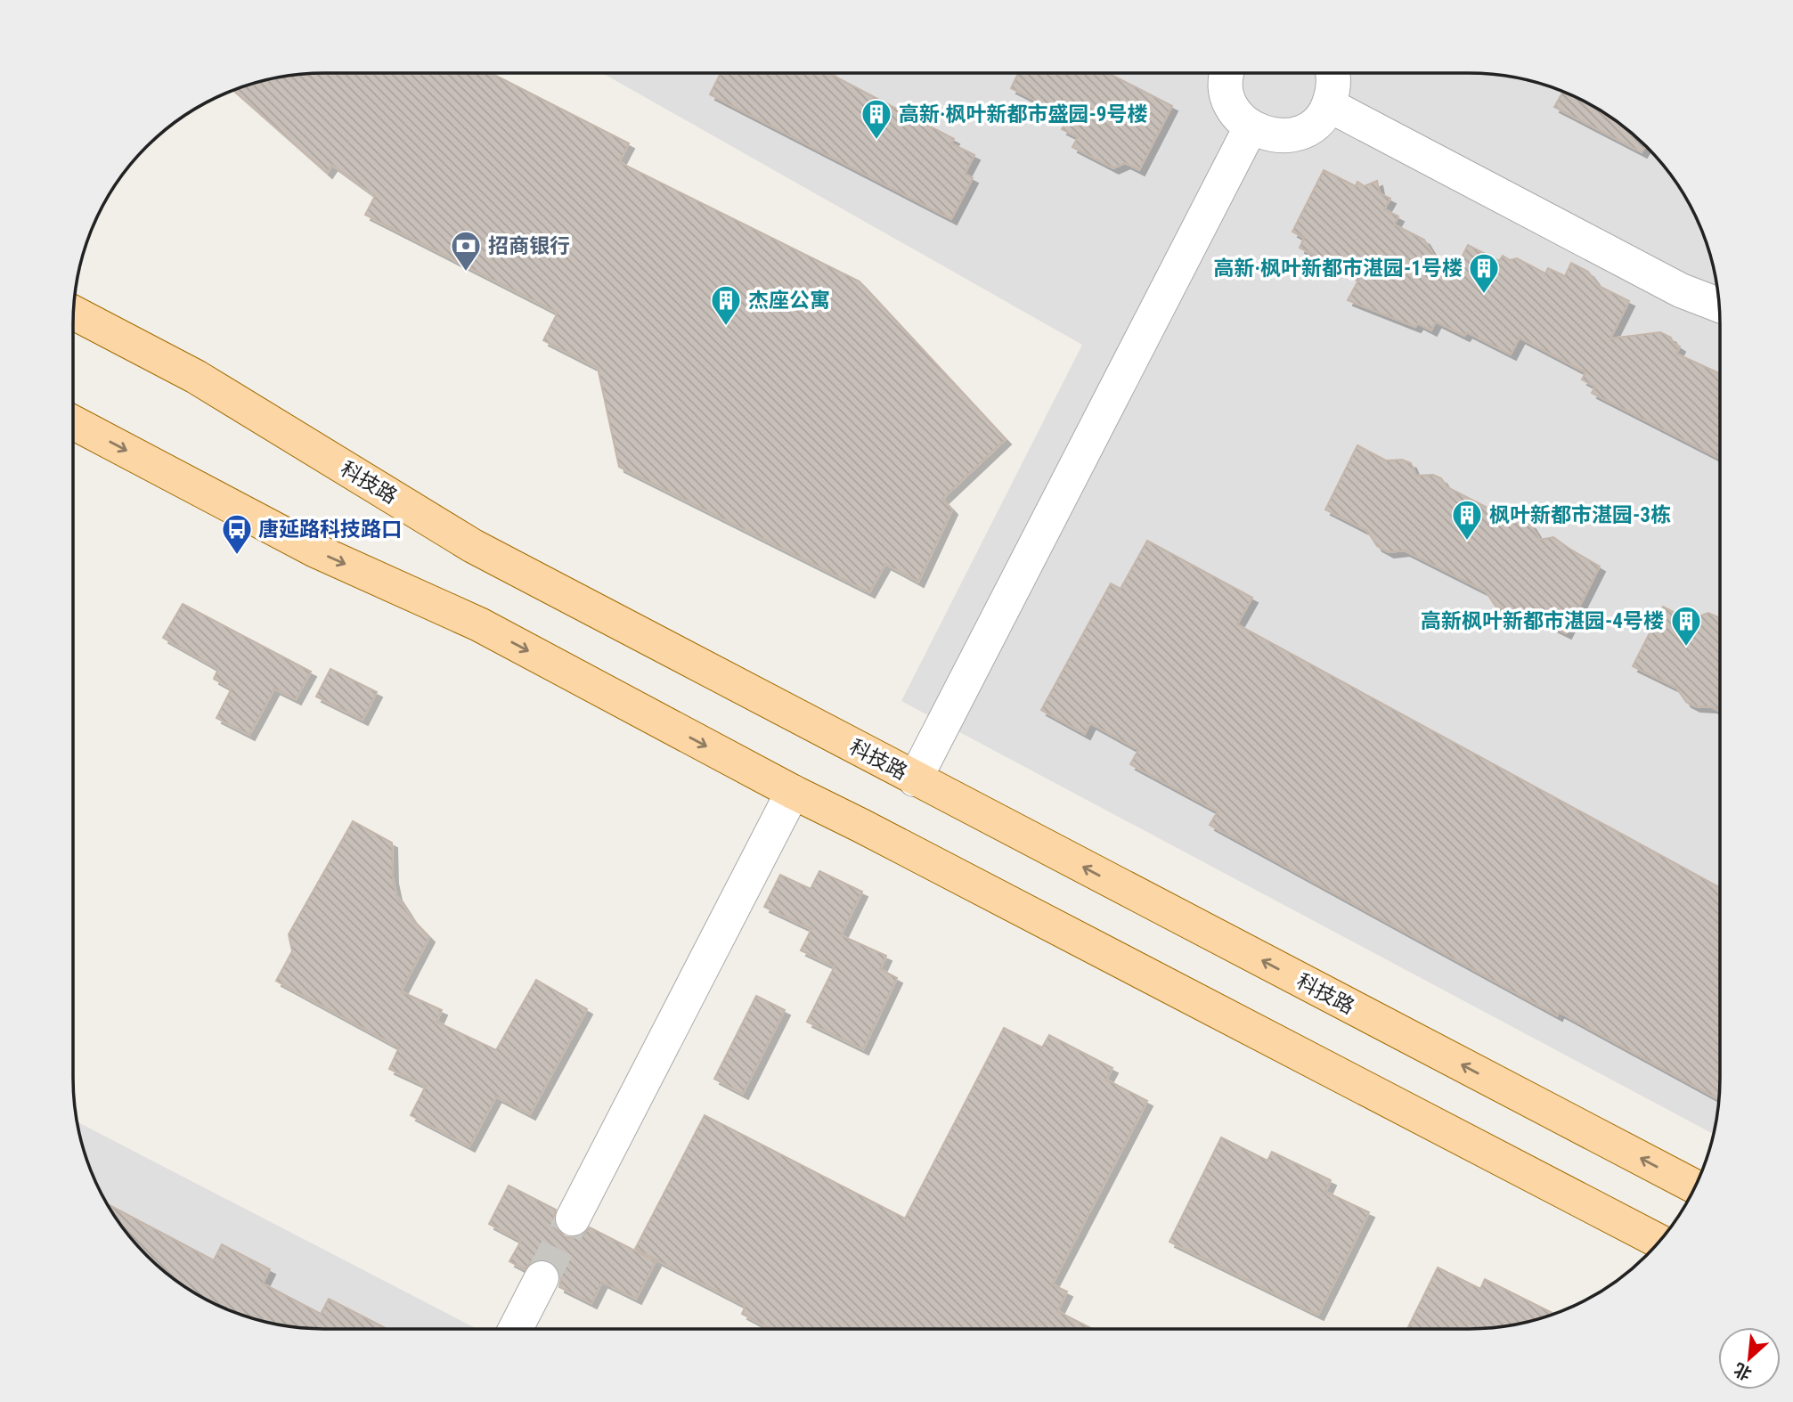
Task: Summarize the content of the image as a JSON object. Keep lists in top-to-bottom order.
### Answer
{
  "streets": {
    "main road": ["科技路"]
  },
  "places": {
    "building": [
      "高新·枫叶新都市盛园-9号楼",
      "高新·枫叶新都市湛园-1号楼",
      "杰座公寓",
      "枫叶新都市湛园-3栋",
      "高新枫叶新都市湛园-4号楼"
    ],
    "bank": ["招商银行"],
    "bus stop": ["唐延路科技路口"]
  },
  "north": "bottom left"
}
